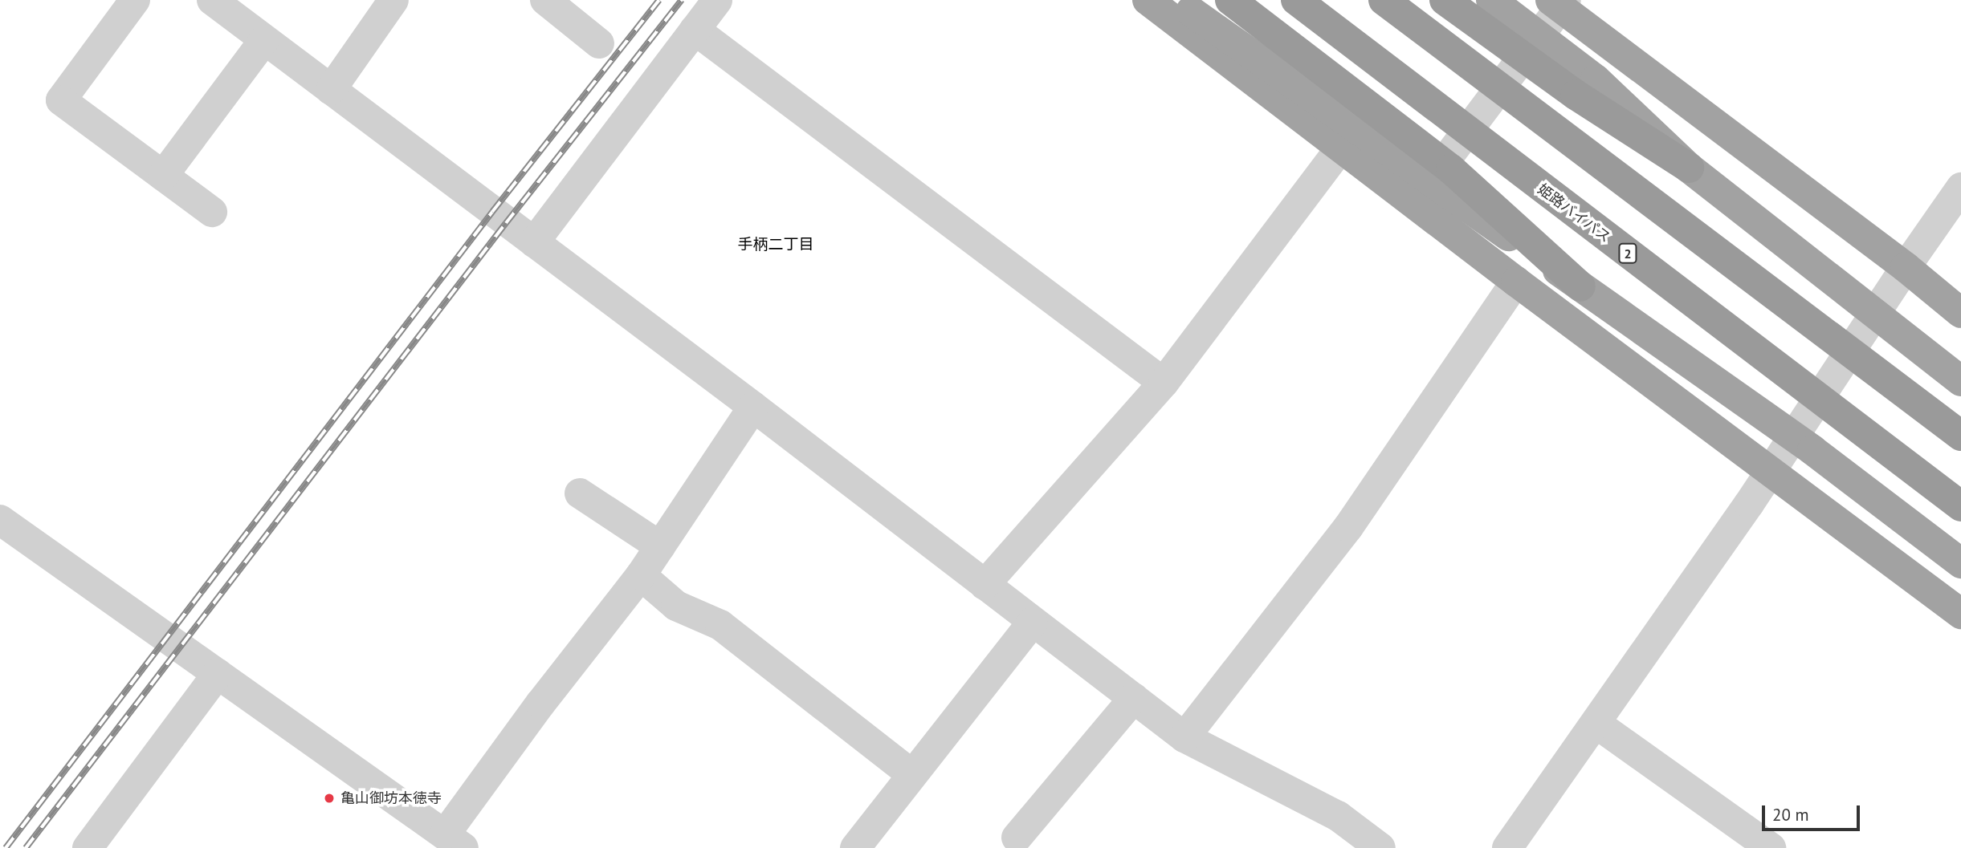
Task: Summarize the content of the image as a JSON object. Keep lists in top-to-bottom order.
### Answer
{
  "streets": {
    "highway": ["姫路バイパス", "2"]
  },
  "districts": ["手柄二丁目"],
  "places": ["亀山御坊本徳寺"],
  "scale_bar": "20 m"
}
